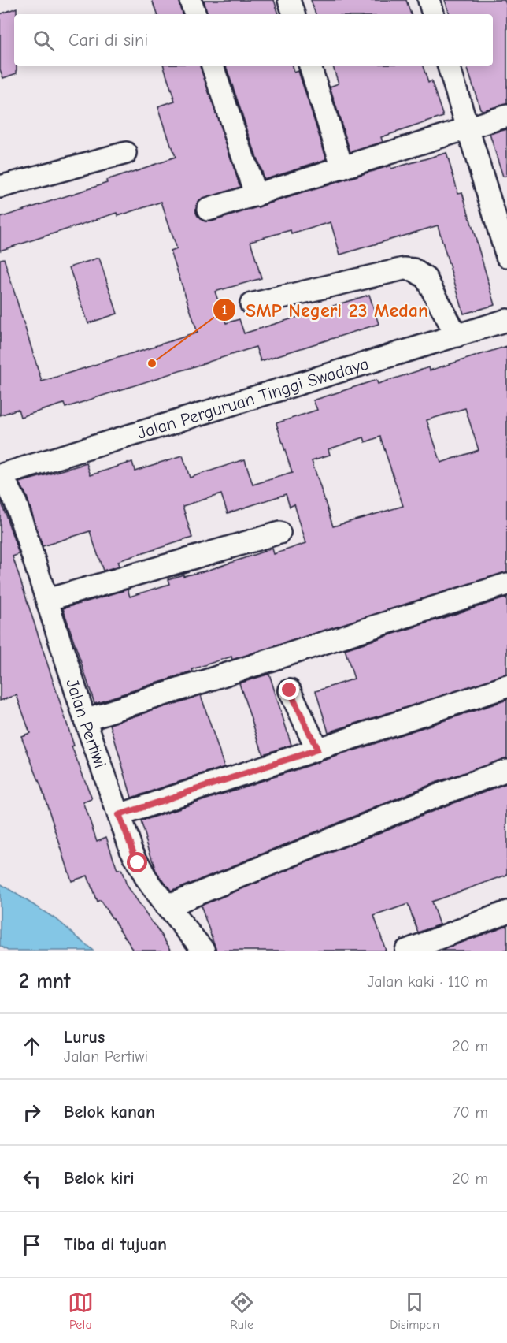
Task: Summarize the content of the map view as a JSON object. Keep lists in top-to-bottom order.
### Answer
{
  "streets": {
    "street": ["Jalan Perguruan Tinggi Swadaya", "Jalan Pertiwi"]
  },
  "places": ["SMP Negeri 23 Medan"],
  "page": {
    "search": "Cari di sini",
    "heading": ["2 mnt", "Jalan kaki · 110 m"],
    "list": [
      ["Lurus", "Jalan Pertiwi", "20 m"],
      ["Belok kanan", "70 m"],
      ["Belok kiri", "20 m"],
      "Tiba di tujuan"
    ],
    "nav": ["Peta", "Rute", "Disimpan"]
  }
}
